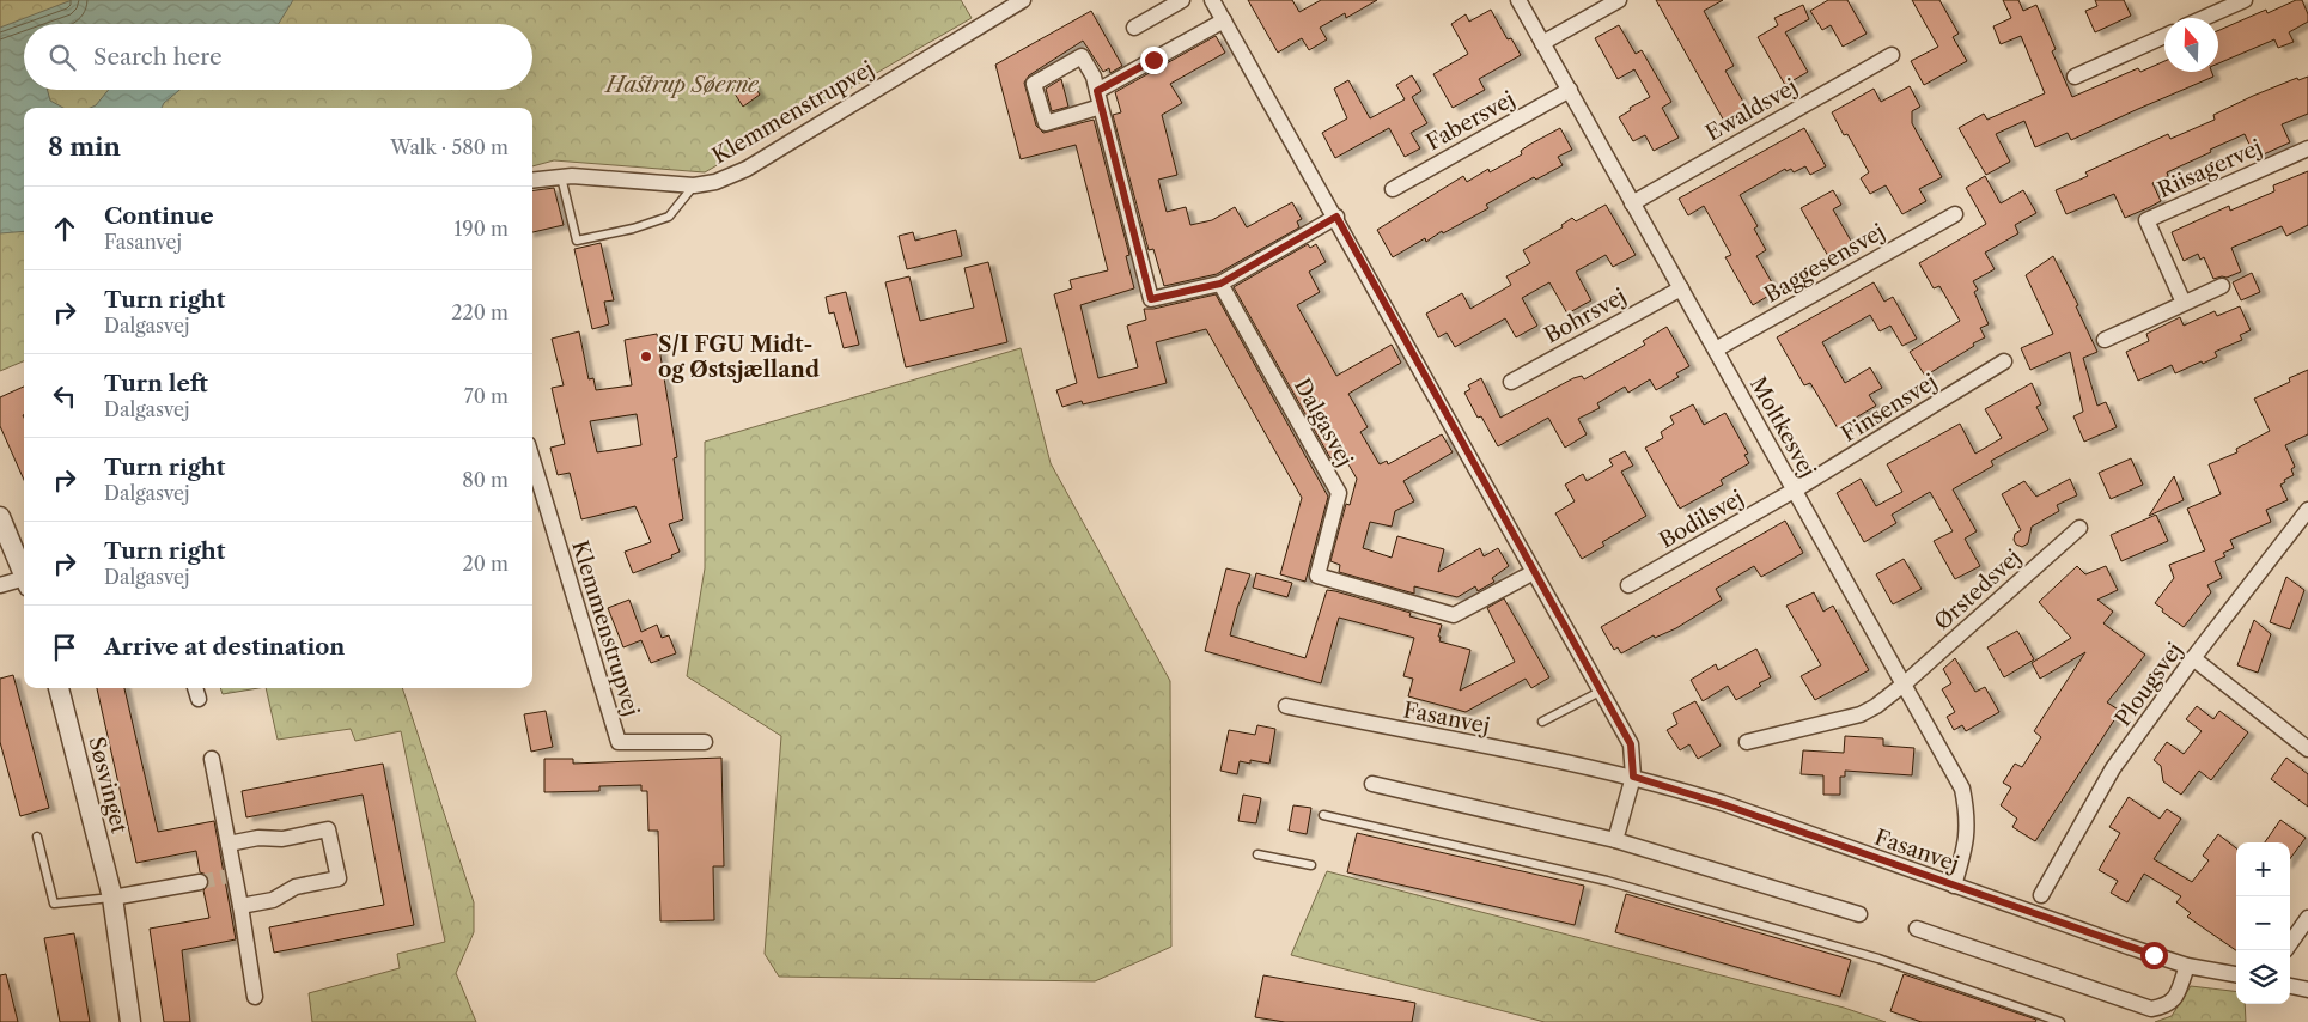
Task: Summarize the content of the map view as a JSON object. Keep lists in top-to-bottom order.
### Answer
{
  "streets": {
    "street": [
      "Ewaldsvej",
      "Klemmenstrupvej",
      "Fabersvej",
      "Riisagervej",
      "Baggesensvej",
      "Bohrsvej",
      "Finsensvej",
      "Dalgasvej",
      "Moltkesvej",
      "Bodilsvej",
      "Ørstedsvej",
      "Plougsvej",
      "Fasanvej",
      "Søsvinget"
    ]
  },
  "crossings": [
    ["Ewaldsvej", "Moltkesvej"],
    ["Fabersvej", "Moltkesvej"],
    ["Baggesensvej", "Moltkesvej"],
    ["Bohrsvej", "Moltkesvej"],
    ["Finsensvej", "Moltkesvej"],
    ["Finsensvej", "Bodilsvej"],
    ["Moltkesvej", "Bodilsvej"],
    ["Moltkesvej", "Ørstedsvej"],
    ["Moltkesvej", "Fasanvej"]
  ],
  "parks": ["Hastrup Søerne"],
  "places": ["S/I FGU Midt- og Østsjælland"],
  "north": "top",
  "page": {
    "search": "Search here",
    "heading": ["8 min", "Walk · 580 m"],
    "list": [
      ["Continue", "Fasanvej", "190 m"],
      ["Turn right", "Dalgasvej", "220 m"],
      ["Turn left", "Dalgasvej", "70 m"],
      ["Turn right", "Dalgasvej", "80 m"],
      ["Turn right", "Dalgasvej", "20 m"],
      "Arrive at destination"
    ],
    "map_buttons": ["+", "−"]
  }
}
